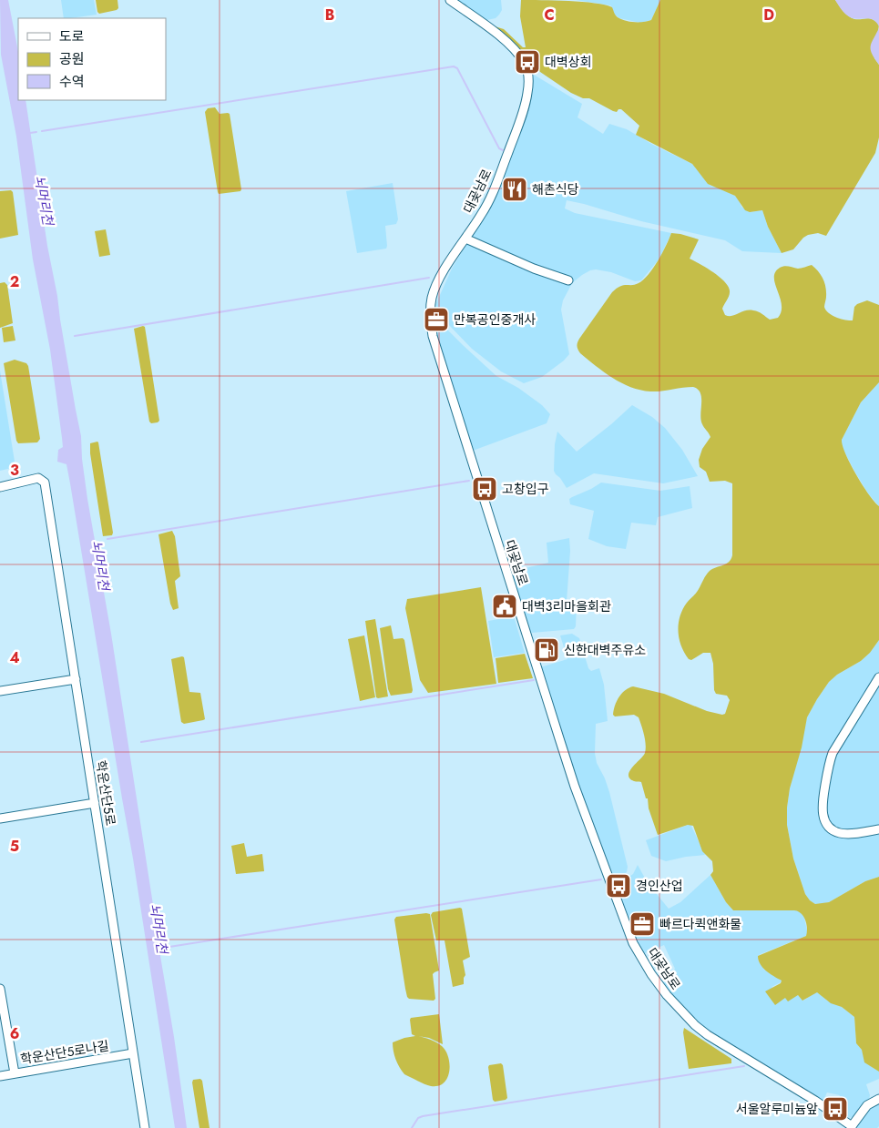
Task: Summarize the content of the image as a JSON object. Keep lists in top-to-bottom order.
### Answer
{
  "streets": {
    "street": ["대곶남로", "학운산단5로", "학운산단5로나길"]
  },
  "crossings": [
    ["학운산단5로", "학운산단5로나길"]
  ],
  "water": ["뇌머리천"],
  "places": {
    "bus stop": [
      "대벽상회",
      "고창입구",
      "경인산업",
      "서울알루미늄앞"
    ],
    "restaurant": ["해촌식당"],
    "office": ["만복공인중개사", "빠르다퀵앤화물"],
    "public building": ["대벽3리마을회관"],
    "fuel station": ["신한대벽주유소"]
  },
  "legend": ["도로", "공원", "수역"],
  "grid": {
    "columns": ["B", "C", "D"],
    "rows": [
      "2",
      "3",
      "4",
      "5",
      "6"
    ]
  }
}
